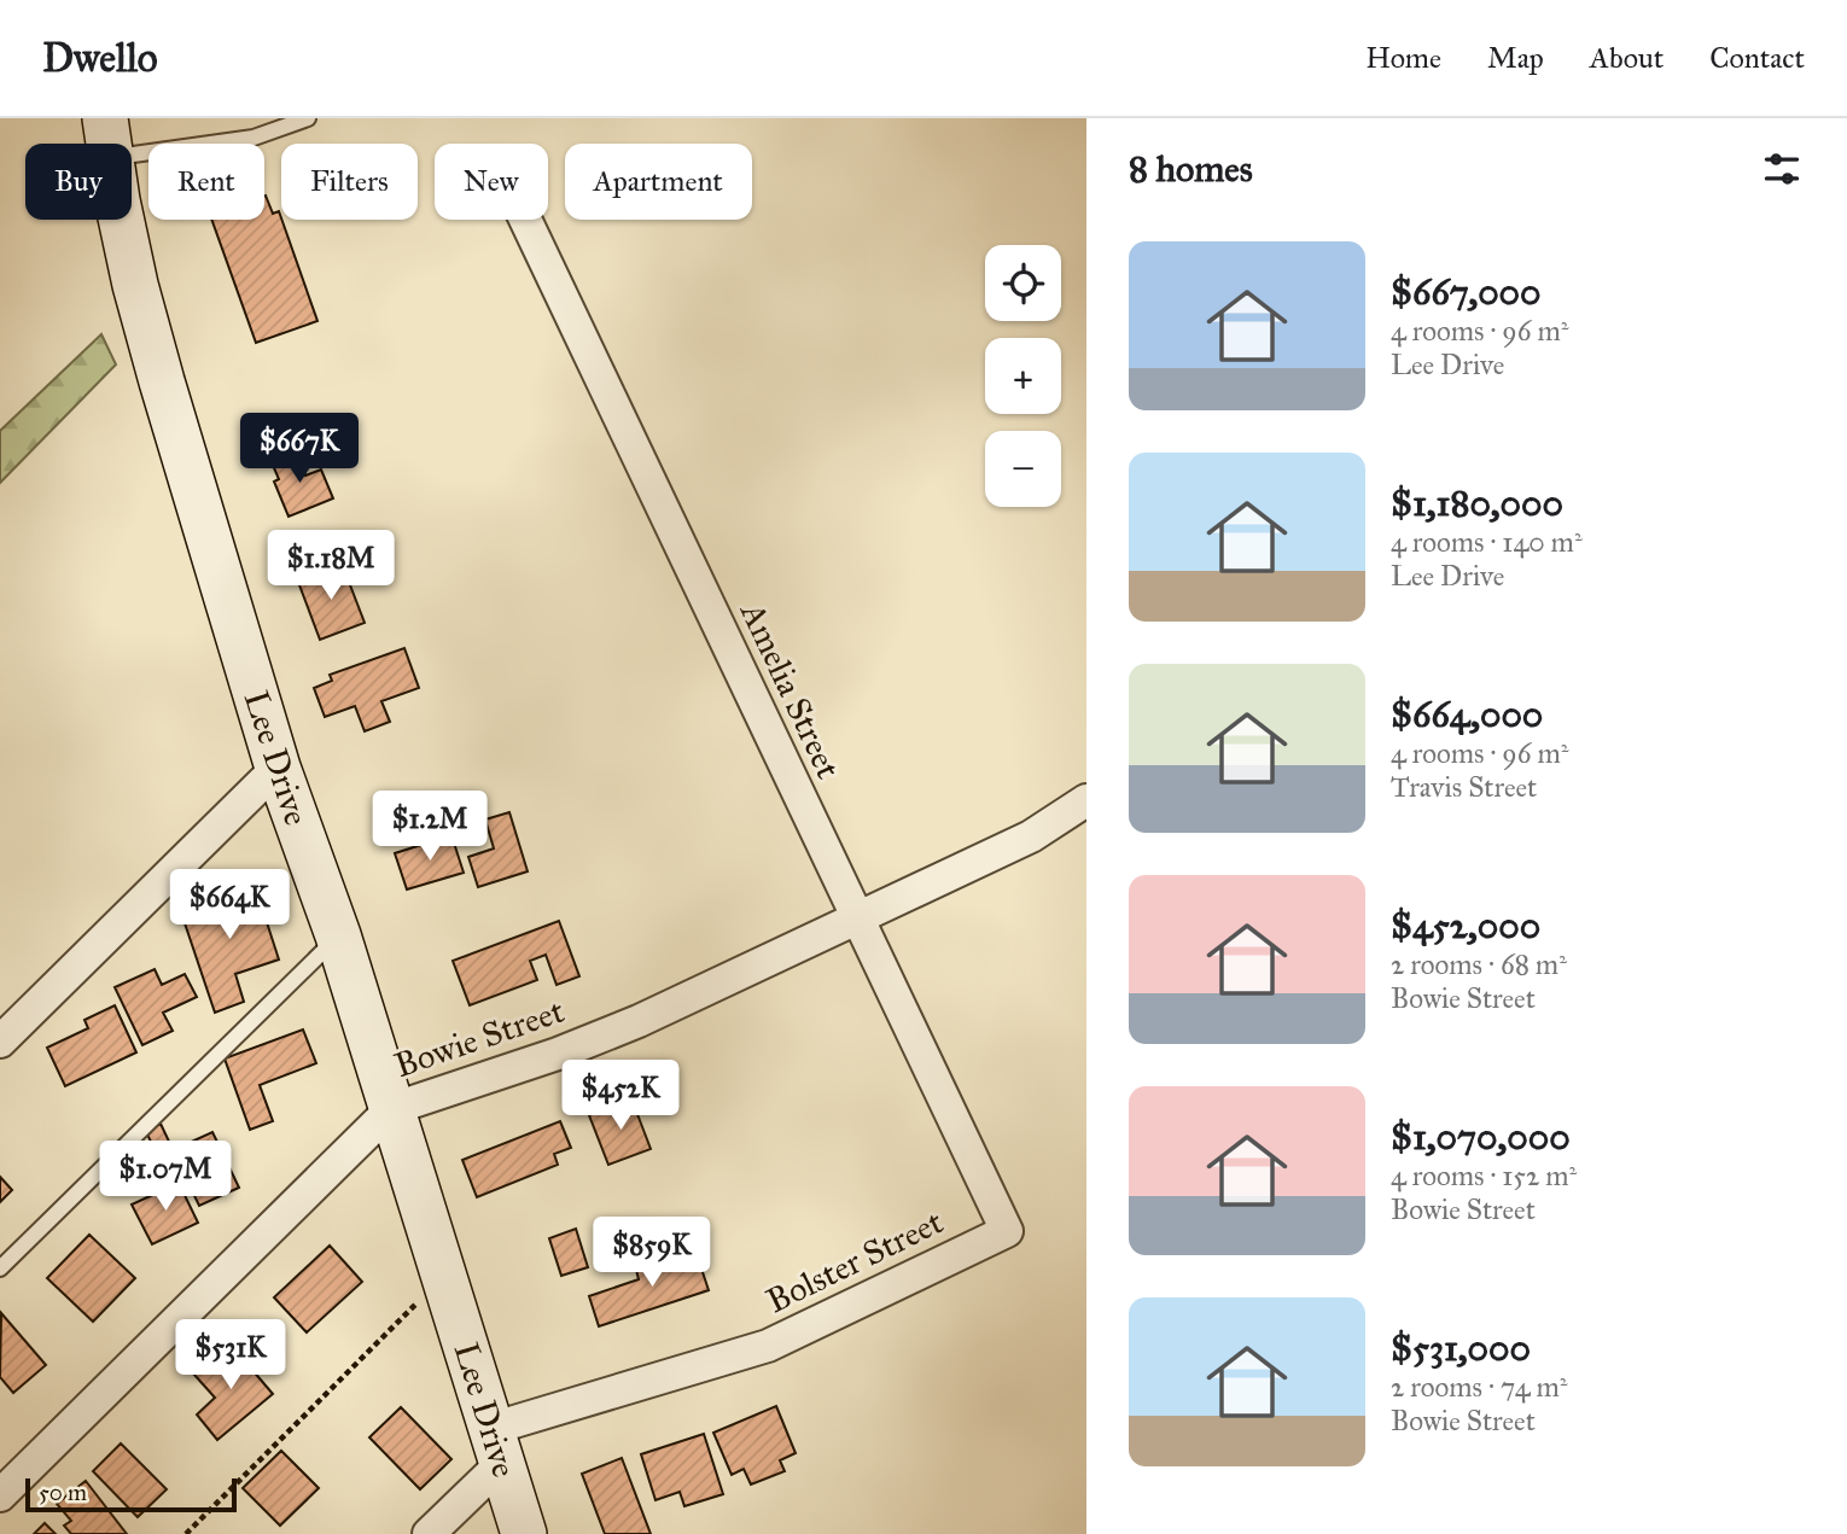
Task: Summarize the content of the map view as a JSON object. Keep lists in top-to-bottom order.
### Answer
{
  "streets": {
    "main road": ["Lee Drive"],
    "street": ["Amelia Street", "Bowie Street", "Bolster Street"]
  },
  "crossings": [
    ["Amelia Street", "Bowie Street"],
    ["Amelia Street", "Bolster Street"],
    ["Lee Drive", "Bowie Street"],
    ["Lee Drive", "Bolster Street"]
  ],
  "scale_bar": "50 m",
  "page": {
    "header": "Dwello",
    "nav": [
      "Home",
      "Map",
      "About",
      "Contact"
    ],
    "heading": "8 homes",
    "chip": [
      "Buy",
      "Rent",
      "Filters",
      "New",
      "Apartment"
    ],
    "list": [
      {
        "name": "$667,000",
        "note": "4 rooms · 96 m² · Lee Drive"
      },
      {
        "name": "$1,180,000",
        "note": "4 rooms · 140 m² · Lee Drive"
      },
      {
        "name": "$664,000",
        "note": "4 rooms · 96 m² · Travis Street"
      },
      {
        "name": "$452,000",
        "note": "2 rooms · 68 m² · Bowie Street"
      },
      {
        "name": "$1,070,000",
        "note": "4 rooms · 152 m² · Bowie Street"
      },
      {
        "name": "$531,000",
        "note": "2 rooms · 74 m² · Bowie Street"
      }
    ],
    "map_buttons": ["+", "−"],
    "price": [
      "$667K",
      "$1.18M",
      "$1.2M",
      "$664K",
      "$452K",
      "$1.07M",
      "$859K",
      "$531K"
    ],
    "scale": "50 m"
  }
}
